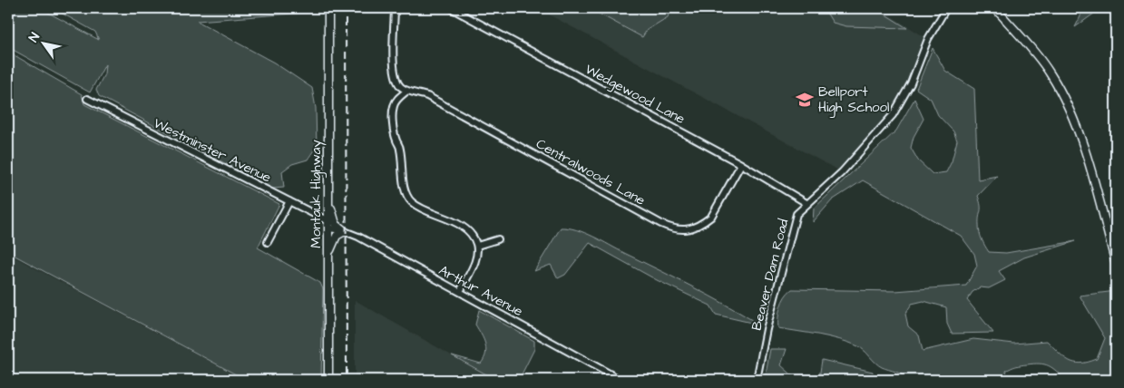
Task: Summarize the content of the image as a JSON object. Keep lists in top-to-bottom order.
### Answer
{
  "streets": {
    "main road": ["Montauk Highway"],
    "street": [
      "Wedgewood Lane",
      "Westminster Avenue",
      "Centralwoods Lane",
      "Beaver Dam Road",
      "Arthur Avenue"
    ]
  },
  "crossings": [
    ["Wedgewood Lane", "Centralwoods Lane"],
    ["Wedgewood Lane", "Beaver Dam Road"],
    ["Westminster Avenue", "Montauk Highway"],
    ["Westminster Avenue", "Arthur Avenue"],
    ["Montauk Highway", "Arthur Avenue"]
  ],
  "places": {
    "school or university": ["Bellport High School"]
  },
  "north": "top left"
}
